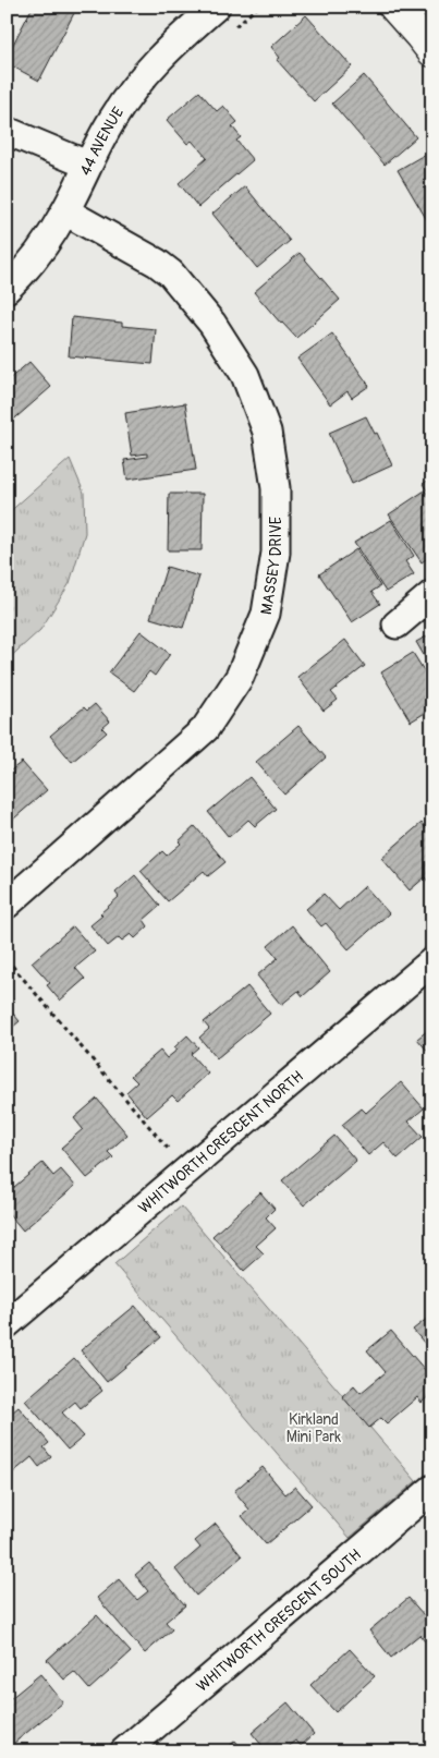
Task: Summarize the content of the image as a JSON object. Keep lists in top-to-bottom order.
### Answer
{
  "streets": {
    "street": [
      "44 AVENUE",
      "MASSEY DRIVE",
      "WHITWORTH CRESCENT NORTH",
      "WHITWORTH CRESCENT SOUTH"
    ]
  },
  "crossings": [
    ["44 AVENUE", "MASSEY DRIVE"]
  ],
  "parks": ["Kirkland Mini Park"]
}
